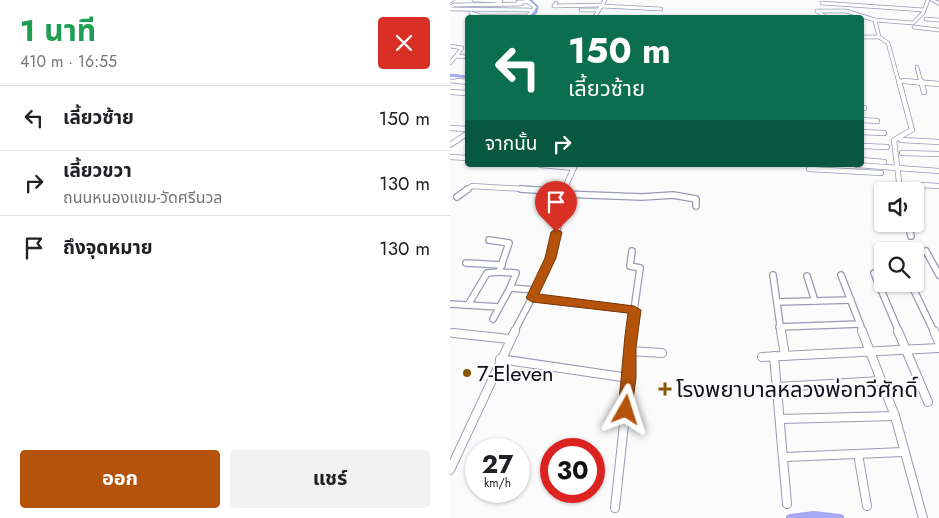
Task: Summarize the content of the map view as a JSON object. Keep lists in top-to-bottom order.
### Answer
{
  "places": {
    "other": ["7-Eleven"],
    "health": ["โรงพยาบาลหลวงพ่อทวีศักดิ์"]
  },
  "page": {
    "heading": ["1 นาที", "410 m · 16:55"],
    "turn": ["150 m", "เลี้ยวซ้าย"],
    "list": [
      {
        "name": "เลี้ยวซ้าย",
        "value": "150 m"
      },
      {
        "name": "เลี้ยวขวา",
        "note": "ถนนหนองแขม-วัดศรีนวล",
        "value": "130 m"
      },
      {
        "name": "ถึงจุดหมาย",
        "value": "130 m"
      }
    ],
    "then": "จากนั้น",
    "speed": "27 km/h",
    "limit": "30",
    "buttons": ["ออก", "แชร์"]
  }
}
